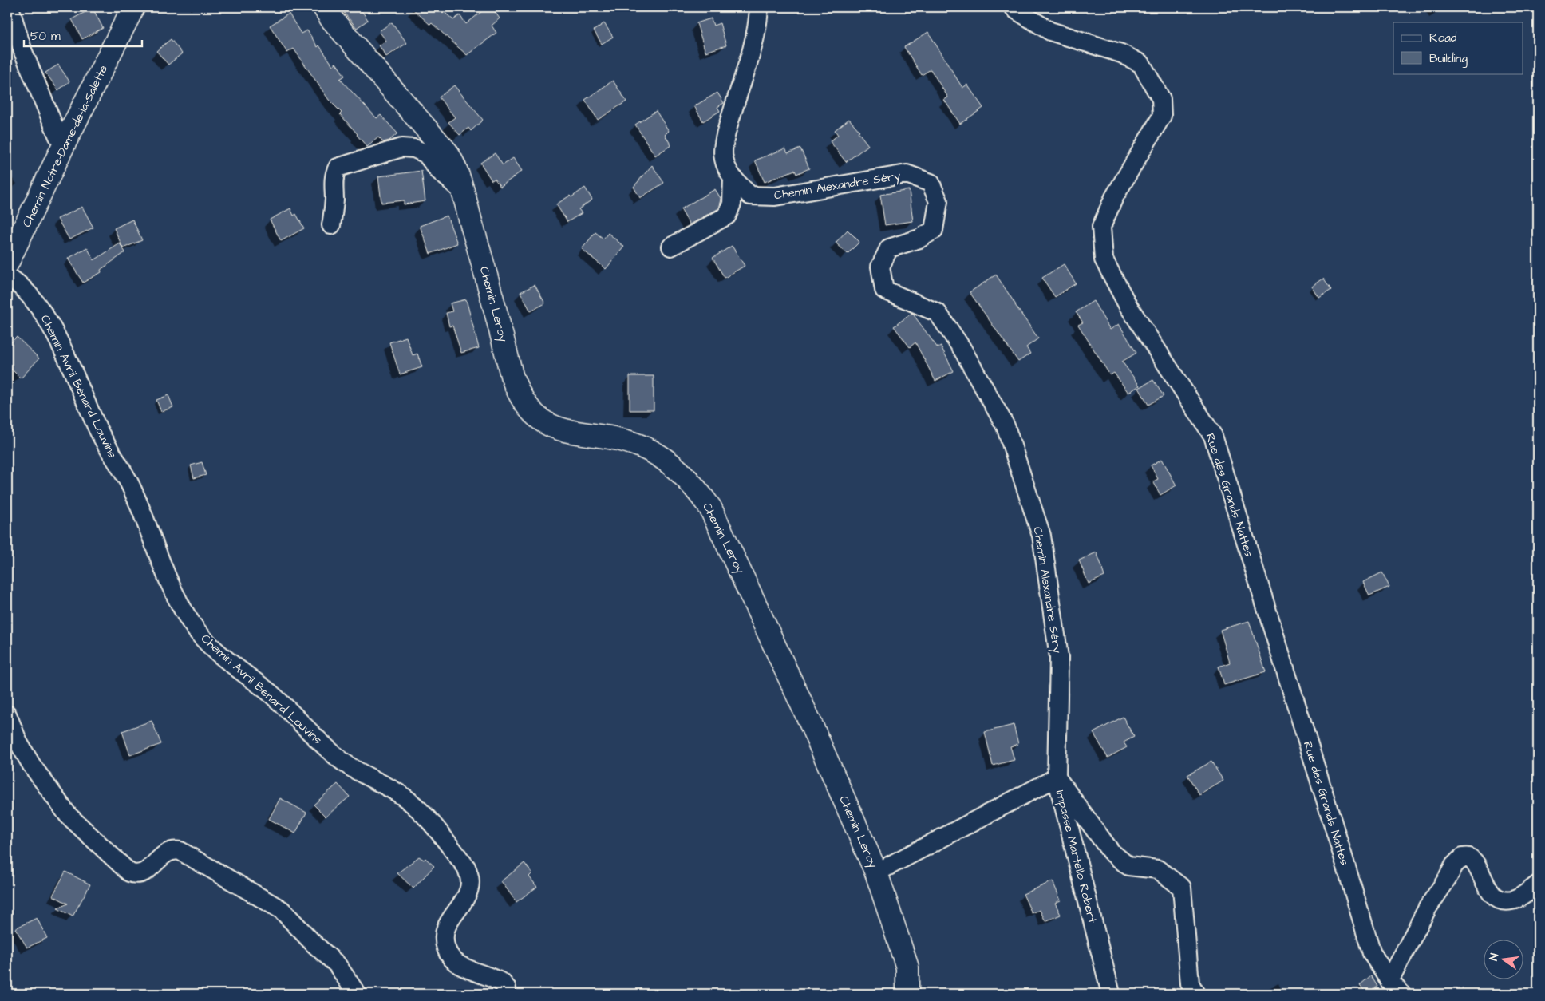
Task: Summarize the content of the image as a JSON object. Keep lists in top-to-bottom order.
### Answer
{
  "streets": {
    "street": [
      "Chemin Notre-Dame-de-la-Salette",
      "Chemin Alexandre Séry",
      "Chemin Leroy",
      "Chemin Avril Bénard Louvins",
      "Rue des Grands Nattes",
      "Impasse Martello Robert"
    ]
  },
  "crossings": [
    ["Chemin Alexandre Séry", "Impasse Martello Robert"],
    ["Chemin Leroy", "Impasse Martello Robert"]
  ],
  "legend": ["Road", "Building"],
  "scale_bar": "50 m",
  "north": "left"
}
